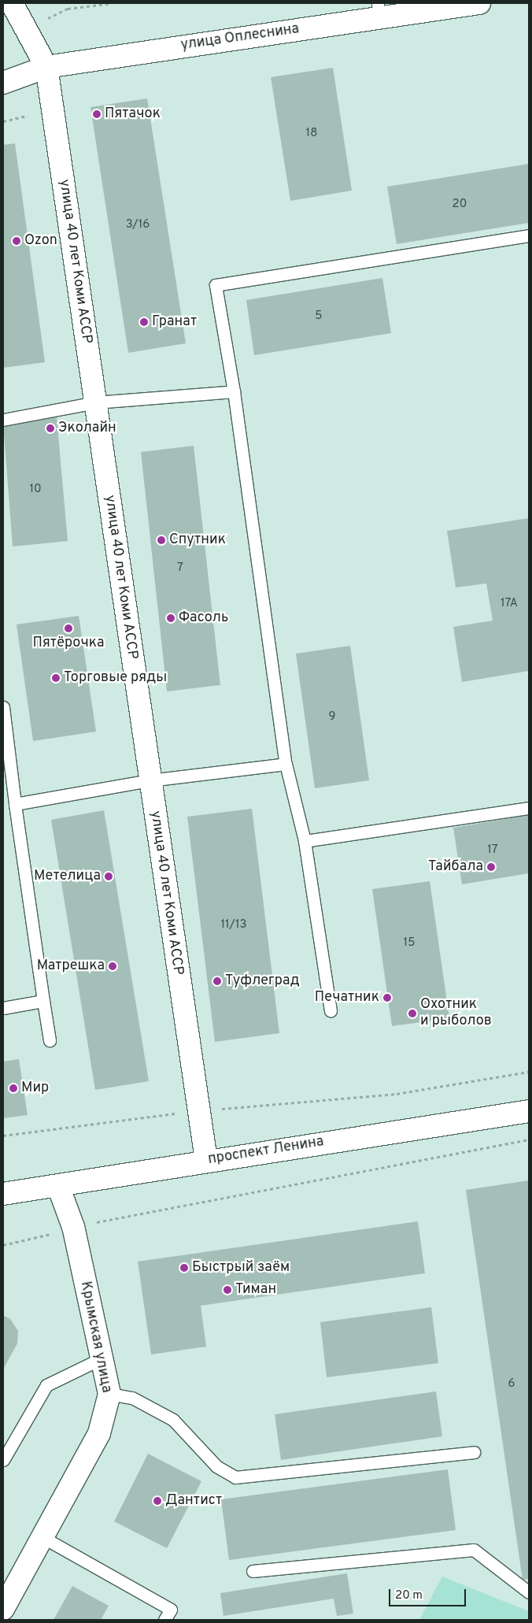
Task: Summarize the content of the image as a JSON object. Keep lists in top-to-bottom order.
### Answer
{
  "streets": {
    "street": [
      "улица Оплеснина",
      "улица 40 лет Коми АССР",
      "проспект Ленина",
      "Крымская улица"
    ]
  },
  "crossings": [
    ["улица Оплеснина", "улица 40 лет Коми АССР"],
    ["улица 40 лет Коми АССР", "проспект Ленина"],
    ["проспект Ленина", "Крымская улица"]
  ],
  "places": [
    "Пятачок",
    "Ozon",
    "Гранат",
    "Эколайн",
    "Спутник",
    "Фасоль",
    "Пятёрочка",
    "Торговые ряды",
    "Тайбала",
    "Метелица",
    "Матрешка",
    "Туфлеград",
    "Печатник",
    "Охотник и рыболов",
    "Мир",
    "Быстрый заём",
    "Тиман",
    "Дантист"
  ],
  "house_numbers": [
    "18",
    "20",
    "3/16",
    "5",
    "10",
    "7",
    "17А",
    "9",
    "17",
    "11/13",
    "15",
    "6"
  ],
  "scale_bar": "20 m"
}
